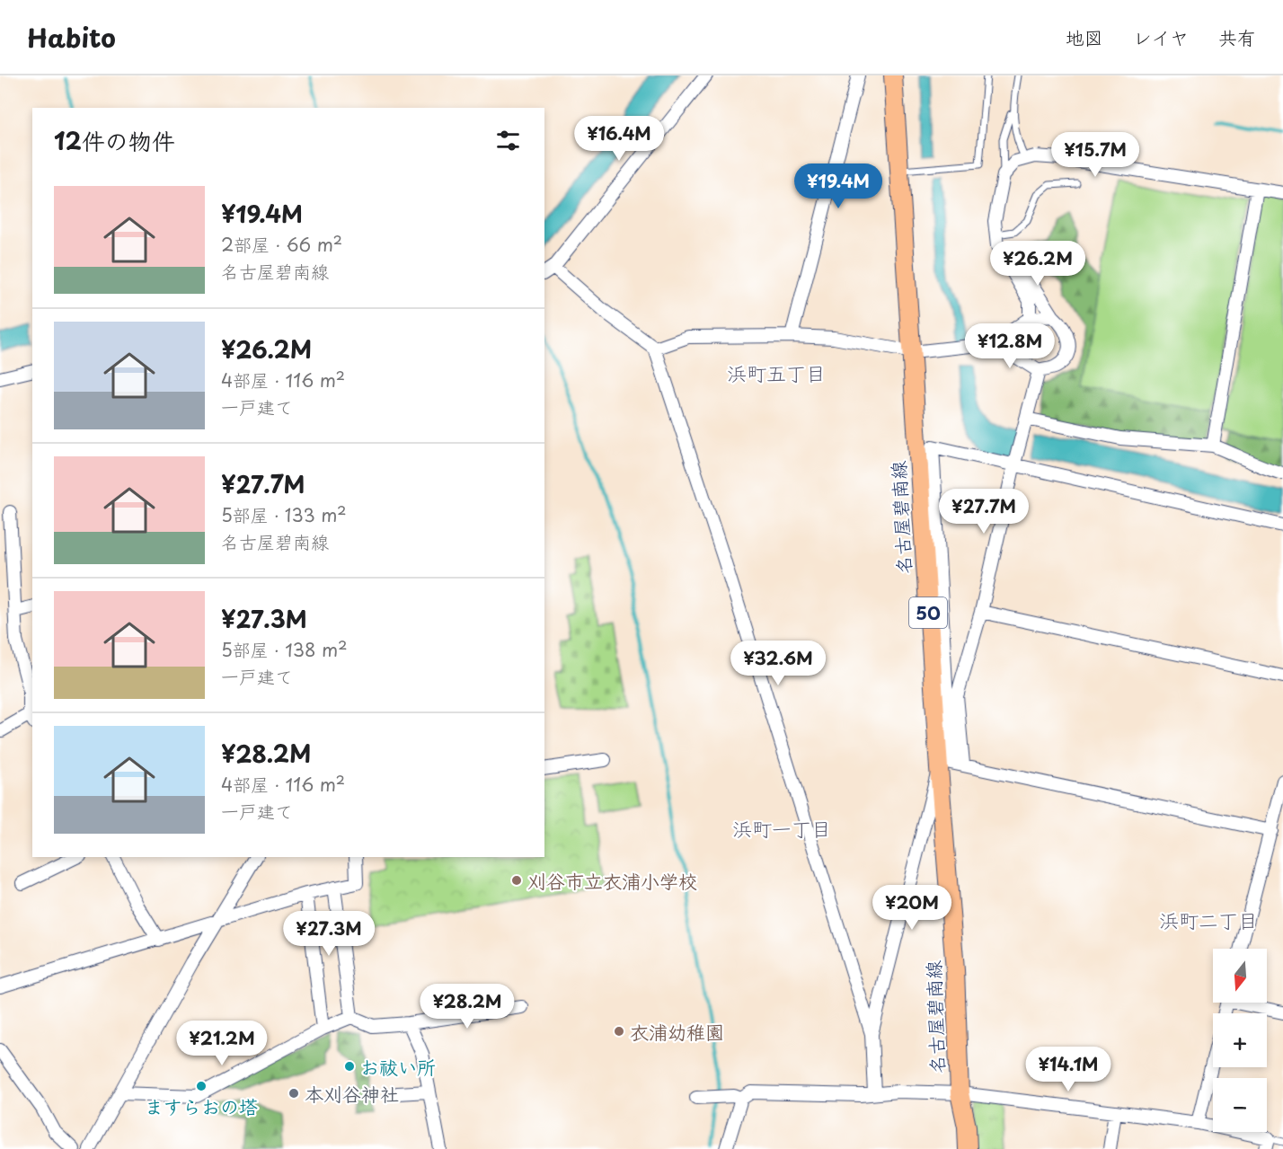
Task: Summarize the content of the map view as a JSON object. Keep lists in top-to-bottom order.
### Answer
{
  "streets": {
    "main road": ["名古屋碧南線", "50"]
  },
  "districts": ["浜町五丁目", "浜町一丁目", "浜町二丁目"],
  "places": [
    "刈谷市立衣浦小学校",
    "衣浦幼稚園",
    "お祓い所",
    "ますらおの塔",
    "本刈谷神社"
  ],
  "north": "bottom",
  "page": {
    "header": "Habito",
    "nav": ["地図", "レイヤ", "共有"],
    "heading": "12件の物件",
    "price": [
      "¥16.4M",
      "¥15.7M",
      "¥19.4M",
      "¥26.2M",
      "¥12.8M",
      "¥27.7M",
      "¥32.6M",
      "¥20M",
      "¥27.3M",
      "¥28.2M",
      "¥21.2M",
      "¥14.1M"
    ],
    "list": [
      {
        "name": "¥19.4M",
        "note": "2部屋 · 66 m² · 名古屋碧南線"
      },
      {
        "name": "¥26.2M",
        "note": "4部屋 · 116 m² · 一戸建て"
      },
      {
        "name": "¥27.7M",
        "note": "5部屋 · 133 m² · 名古屋碧南線"
      },
      {
        "name": "¥27.3M",
        "note": "5部屋 · 138 m² · 一戸建て"
      },
      {
        "name": "¥28.2M",
        "note": "4部屋 · 116 m² · 一戸建て"
      }
    ],
    "map_buttons": ["+", "−"]
  }
}
